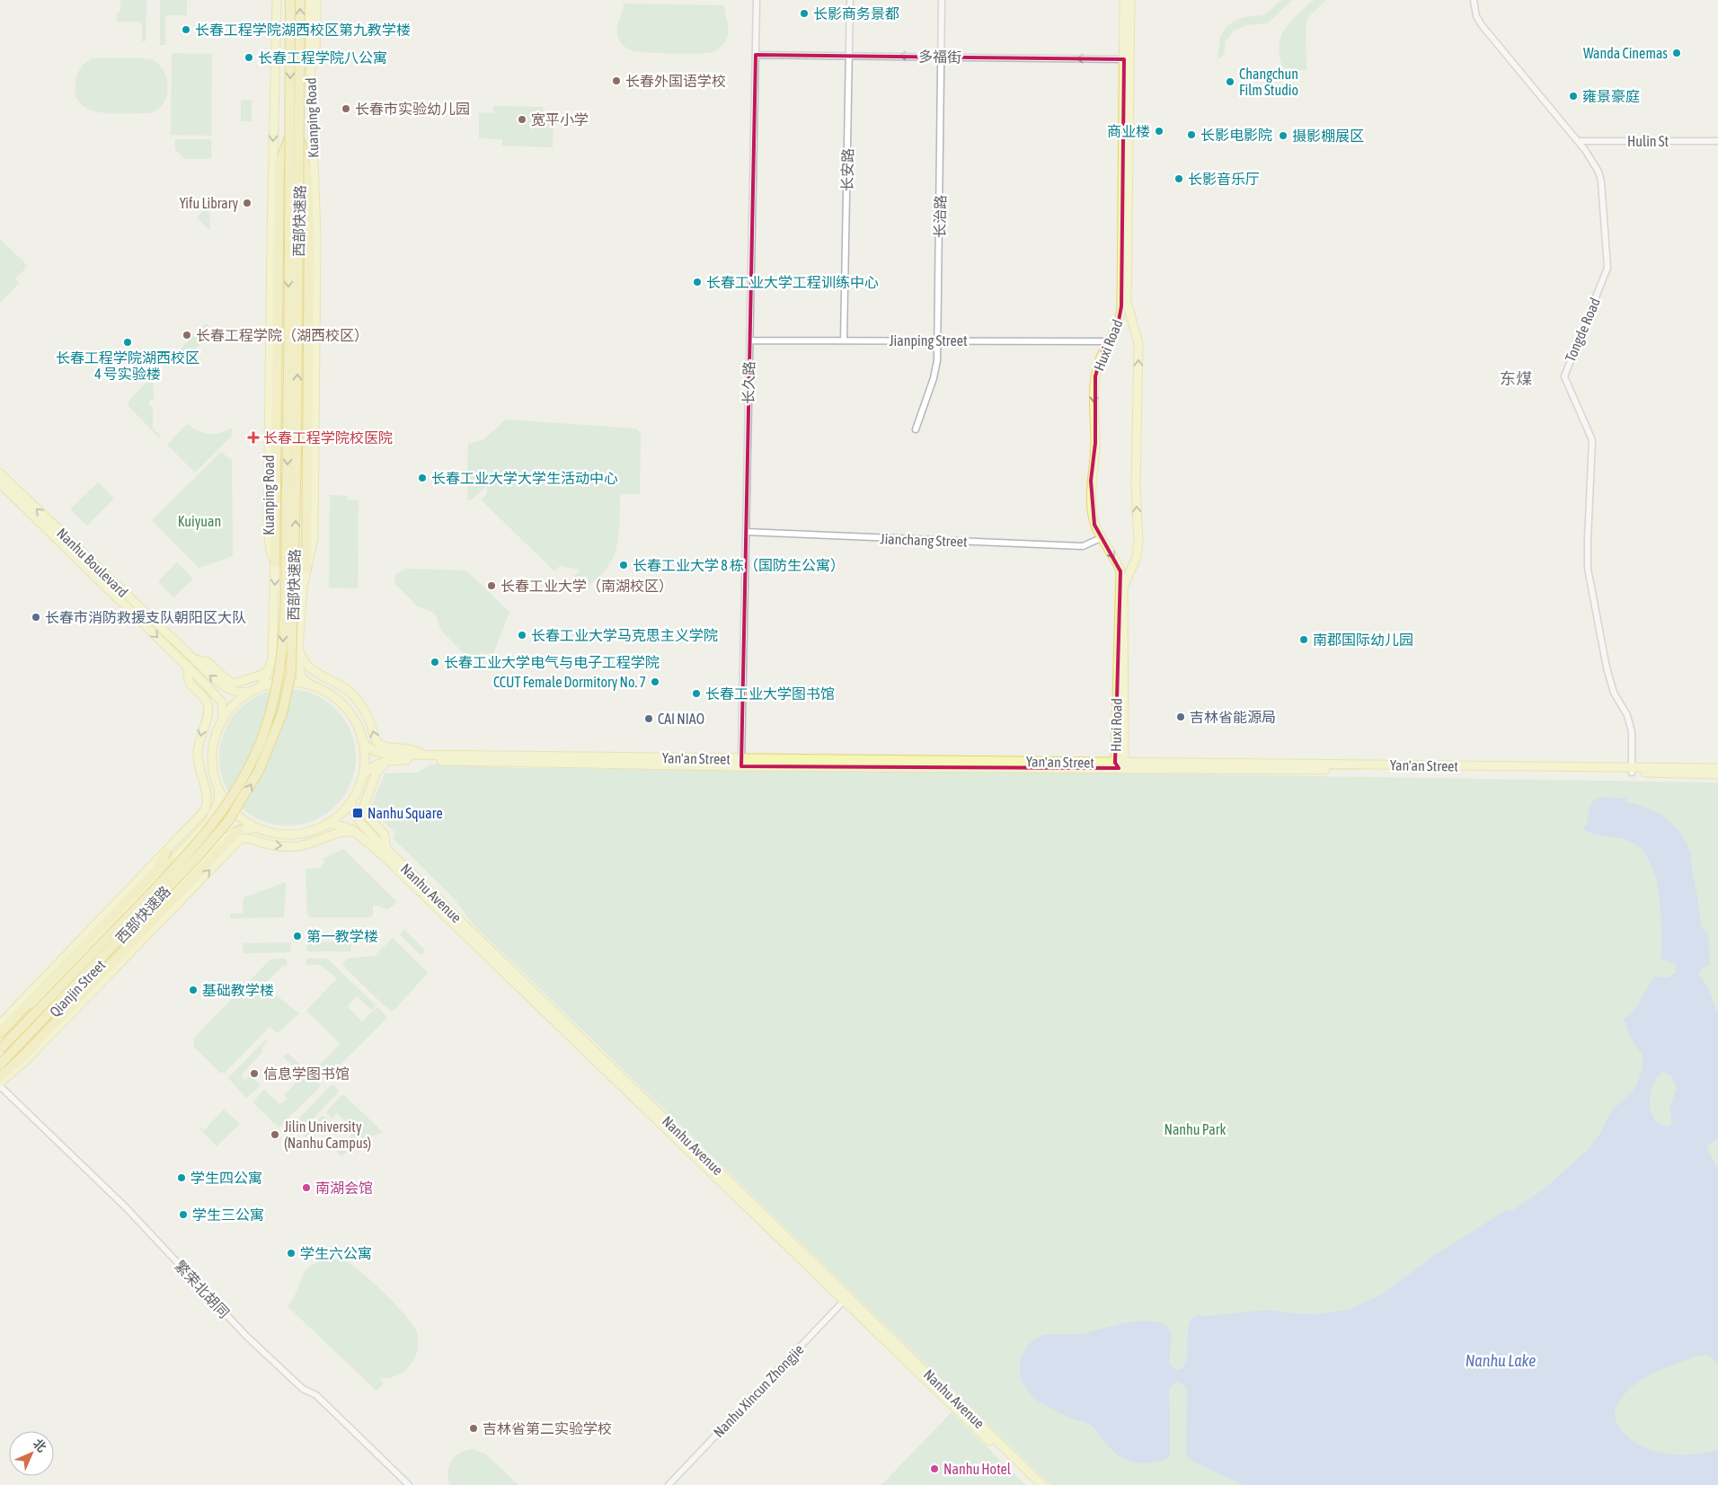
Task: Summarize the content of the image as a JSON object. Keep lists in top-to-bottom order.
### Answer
{
  "streets": {
    "highway": ["西部快速路"],
    "main road": [
      "Kuanping Road",
      "Huxi Road",
      "Nanhu Boulevard",
      "Yan'an Street",
      "Nanhu Avenue",
      "Qianjin Street"
    ],
    "street": [
      "多福街",
      "Hulin St",
      "长安路",
      "长治路",
      "Tongde Road",
      "Jianping Street",
      "长久路",
      "Jianchang Street",
      "繁荣北胡同",
      "Nanhu Xincun Zhongjie"
    ]
  },
  "crossings": [
    ["多福街", "长安路"],
    ["多福街", "长治路"],
    ["多福街", "Huxi Road"],
    ["多福街", "长久路"],
    ["Kuanping Road", "Nanhu Boulevard"],
    ["Kuanping Road", "Yan'an Street"],
    ["Kuanping Road", "Nanhu Avenue"],
    ["Kuanping Road", "Qianjin Street"],
    ["Hulin St", "Tongde Road"],
    ["长安路", "Jianping Street"],
    ["长治路", "Jianping Street"],
    ["Tongde Road", "Yan'an Street"],
    ["Jianping Street", "Huxi Road"],
    ["Jianping Street", "长久路"],
    ["Huxi Road", "Jianchang Street"],
    ["Huxi Road", "Yan'an Street"],
    ["长久路", "Jianchang Street"],
    ["长久路", "Yan'an Street"],
    ["Nanhu Boulevard", "Yan'an Street"],
    ["Nanhu Boulevard", "Nanhu Avenue"],
    ["Nanhu Boulevard", "Qianjin Street"],
    ["Yan'an Street", "Nanhu Avenue"],
    ["Yan'an Street", "Qianjin Street"],
    ["Nanhu Avenue", "Qianjin Street"],
    ["Nanhu Avenue", "Nanhu Xincun Zhongjie"],
    ["Qianjin Street", "繁荣北胡同"]
  ],
  "one_way": ["多福街"],
  "districts": ["东煤"],
  "water": ["Nanhu Lake"],
  "parks": ["Kuiyuan", "Nanhu Park"],
  "places": {
    "other": [
      "长影商务景都",
      "长春工程学院湖西校区第九教学楼",
      "Wanda Cinemas",
      "长春工程学院八公寓",
      "长春外国语学校",
      "Changchun Film Studio",
      "雍景豪庭",
      "长春市实验幼儿园",
      "宽平小学",
      "商业楼",
      "长影电影院",
      "摄影棚展区",
      "长影音乐厅",
      "Yifu Library",
      "长春工业大学工程训练中心",
      "长春工程学院（湖西校区）",
      "长春工程学院湖西校区 4 号实验楼",
      "长春工业大学大学生活动中心",
      "长春工业大学 8 栋（国防生公寓）",
      "长春工业大学（南湖校区）",
      "长春市消防救援支队朝阳区大队",
      "长春工业大学马克思主义学院",
      "南郡国际幼儿园",
      "长春工业大学电气与电子工程学院",
      "CCUT Female Dormitory No. 7",
      "长春工业大学图书馆",
      "吉林省能源局",
      "CAI NIAO",
      "第一教学楼",
      "基础教学楼",
      "信息学图书馆",
      "Jilin University (Nanhu Campus)",
      "学生四公寓",
      "南湖会馆",
      "学生三公寓",
      "学生六公寓",
      "吉林省第二实验学校",
      "Nanhu Hotel"
    ],
    "health": ["长春工程学院校医院"],
    "transit": ["Nanhu Square"]
  },
  "north": "top right"
}
